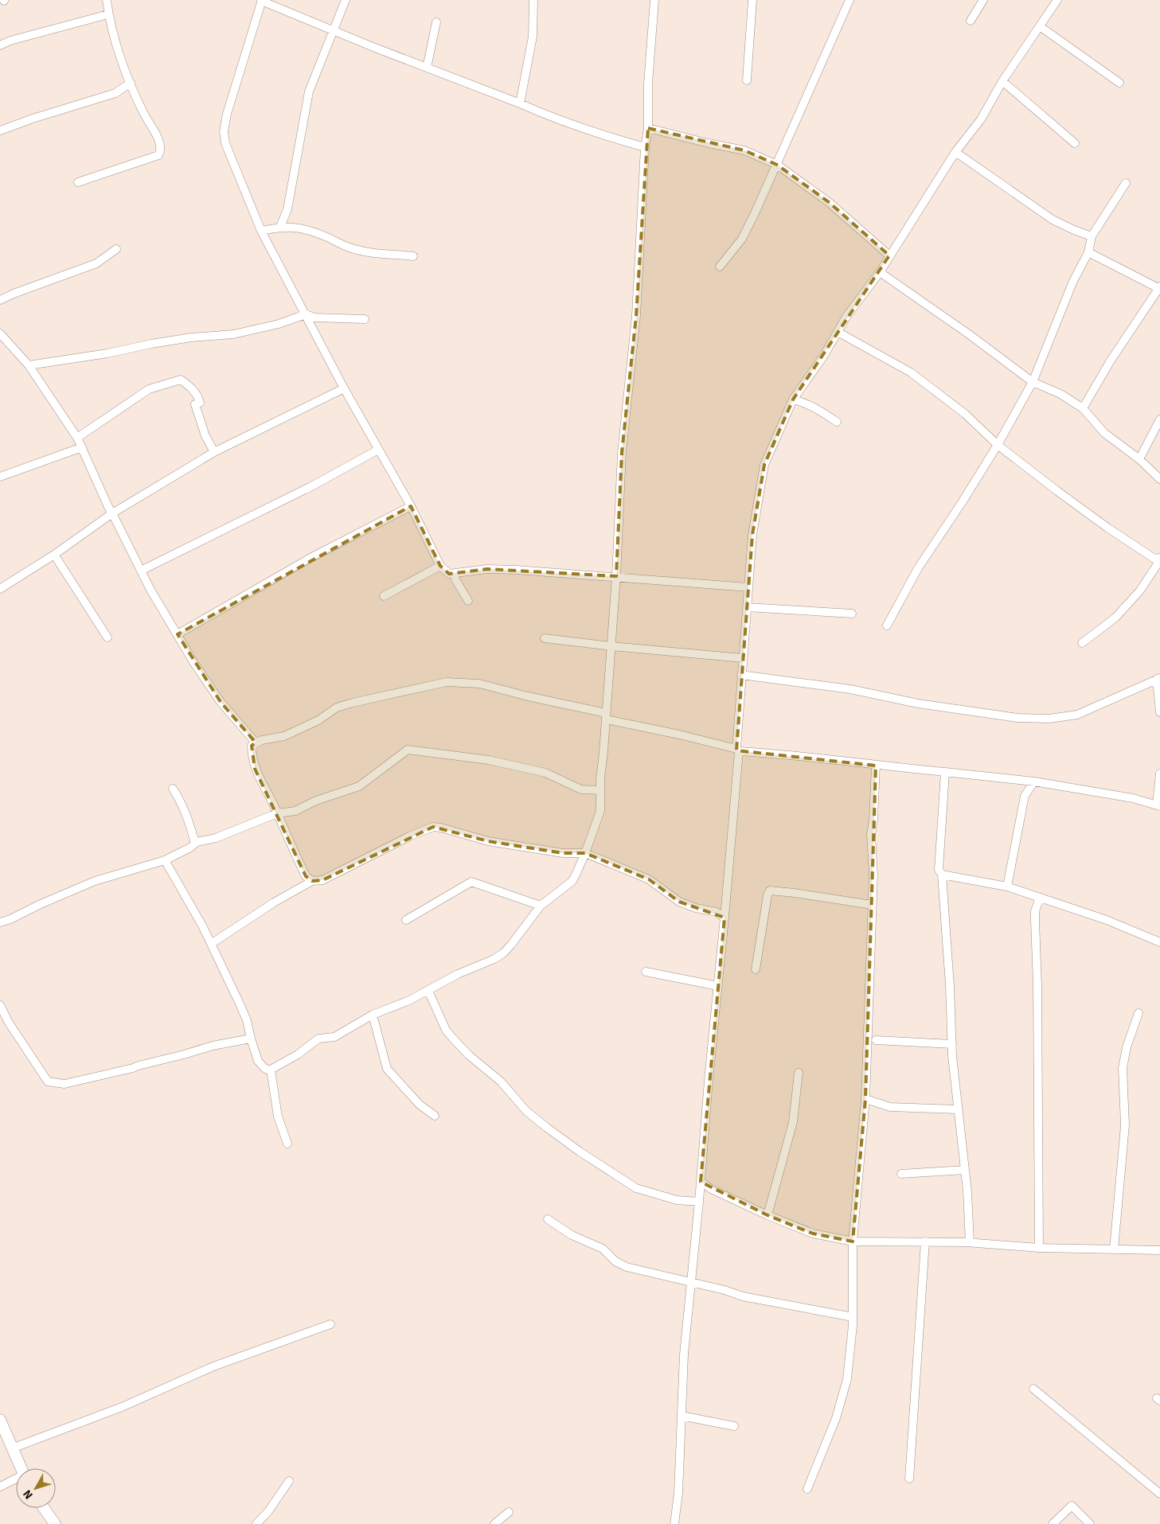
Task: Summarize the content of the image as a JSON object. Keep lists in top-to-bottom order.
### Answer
{
  "north": "bottom left"
}
